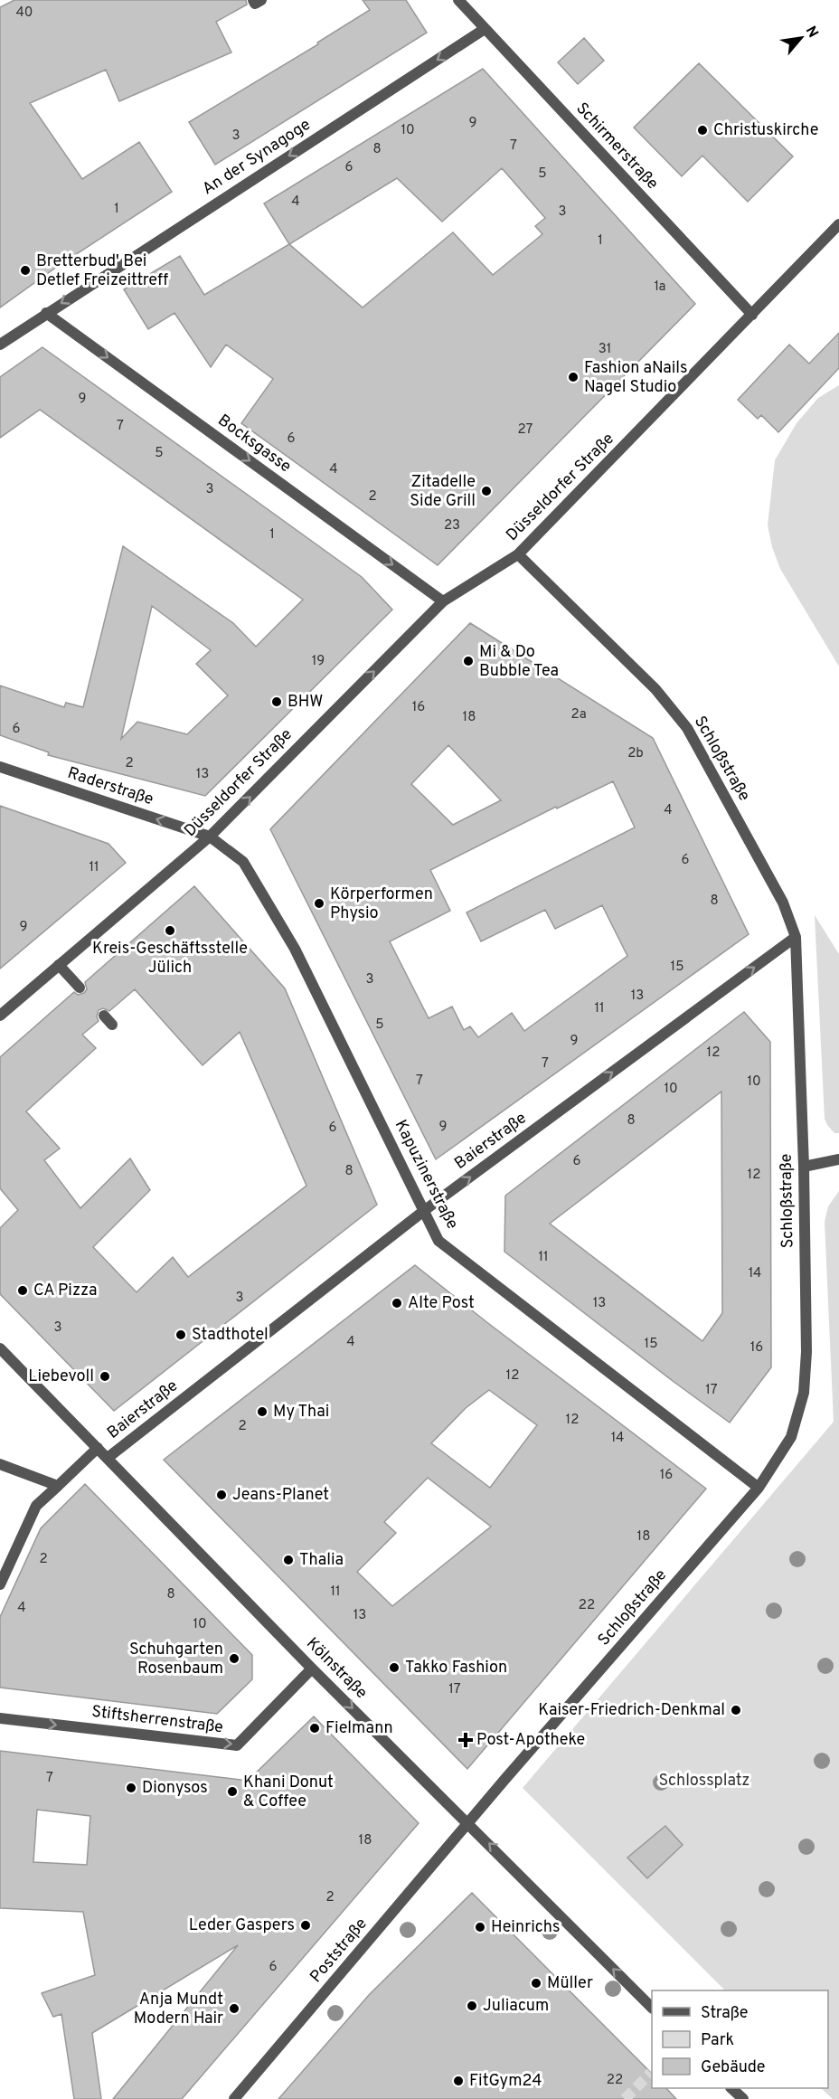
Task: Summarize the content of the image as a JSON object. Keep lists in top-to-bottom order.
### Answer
{
  "streets": {
    "street": [
      "Schirmerstraße",
      "An der Synagoge",
      "Bocksgasse",
      "Düsseldorfer Straße",
      "Schloßstraße",
      "Raderstraße",
      "Baierstraße",
      "Kapuzinerstraße",
      "Kölnstraße",
      "Stiftsherrenstraße",
      "Poststraße"
    ]
  },
  "crossings": [
    ["Schirmerstraße", "An der Synagoge"],
    ["Schirmerstraße", "Düsseldorfer Straße"],
    ["An der Synagoge", "Bocksgasse"],
    ["Bocksgasse", "Düsseldorfer Straße"],
    ["Düsseldorfer Straße", "Schloßstraße"],
    ["Düsseldorfer Straße", "Raderstraße"],
    ["Düsseldorfer Straße", "Kapuzinerstraße"],
    ["Schloßstraße", "Baierstraße"],
    ["Schloßstraße", "Kapuzinerstraße"],
    ["Schloßstraße", "Kölnstraße"],
    ["Schloßstraße", "Poststraße"],
    ["Raderstraße", "Kapuzinerstraße"],
    ["Baierstraße", "Kapuzinerstraße"],
    ["Baierstraße", "Kölnstraße"],
    ["Kölnstraße", "Stiftsherrenstraße"],
    ["Kölnstraße", "Poststraße"]
  ],
  "one_way": [
    "An der Synagoge",
    "Bocksgasse",
    "Raderstraße",
    "Baierstraße",
    "Stiftsherrenstraße"
  ],
  "parks": ["Schlossplatz"],
  "places": {
    "other": [
      "Christuskirche",
      "Bretterbud' Bei Detlef Freizeittreff",
      "Fashion aNails Nagel Studio",
      "Zitadelle Side Grill",
      "Mi & Do Bubble Tea",
      "BHW",
      "Körperformen Physio",
      "Kreis-Geschäftsstelle Jülich",
      "CA Pizza",
      "Alte Post",
      "Stadthotel",
      "Liebevoll",
      "My Thai",
      "Jeans-Planet",
      "Thalia",
      "Schuhgarten Rosenbaum",
      "Takko Fashion",
      "Kaiser-Friedrich-Denkmal",
      "Fielmann",
      "Dionysos",
      "Khani Donut & Coffee",
      "Leder Gaspers",
      "Heinrichs",
      "Müller",
      "Juliacum",
      "Anja Mundt Modern Hair",
      "FitGym24"
    ],
    "health": ["Post-Apotheke"]
  },
  "house_numbers": [
    "40",
    "9",
    "10",
    "3",
    "7",
    "8",
    "6",
    "5",
    "4",
    "1",
    "3",
    "1",
    "1a",
    "31",
    "9",
    "7",
    "27",
    "6",
    "5",
    "4",
    "3",
    "2",
    "23",
    "1",
    "19",
    "16",
    "2a",
    "18",
    "6",
    "2b",
    "2",
    "13",
    "4",
    "6",
    "11",
    "8",
    "9",
    "15",
    "3",
    "13",
    "11",
    "5",
    "9",
    "12",
    "7",
    "7",
    "10",
    "10",
    "8",
    "9",
    "6",
    "6",
    "8",
    "12",
    "11",
    "14",
    "3",
    "13",
    "3",
    "4",
    "15",
    "16",
    "12",
    "17",
    "12",
    "2",
    "14",
    "16",
    "18",
    "2",
    "11",
    "8",
    "22",
    "4",
    "13",
    "10",
    "17",
    "7",
    "18",
    "2",
    "6",
    "22"
  ],
  "legend": ["Straße", "Park", "Gebäude"],
  "north": "top right"
}
